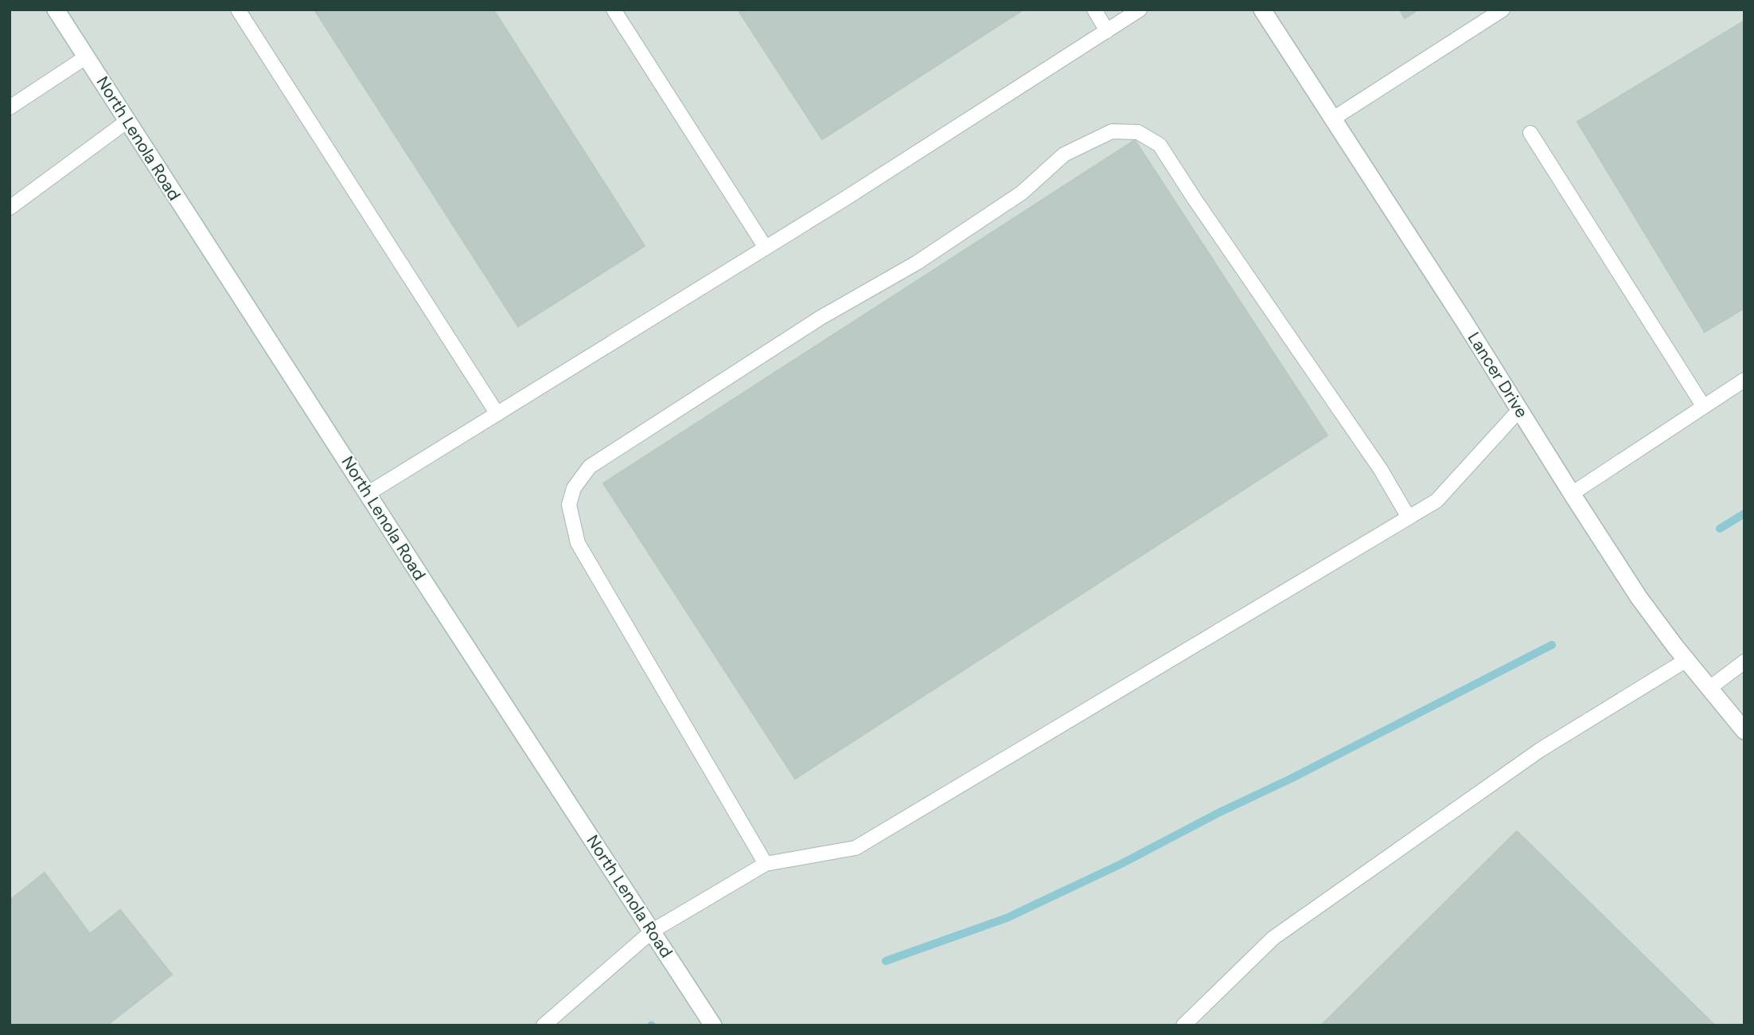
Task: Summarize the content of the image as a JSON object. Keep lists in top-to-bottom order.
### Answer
{
  "streets": {
    "main road": ["North Lenola Road", "Lancer Drive"]
  }
}
